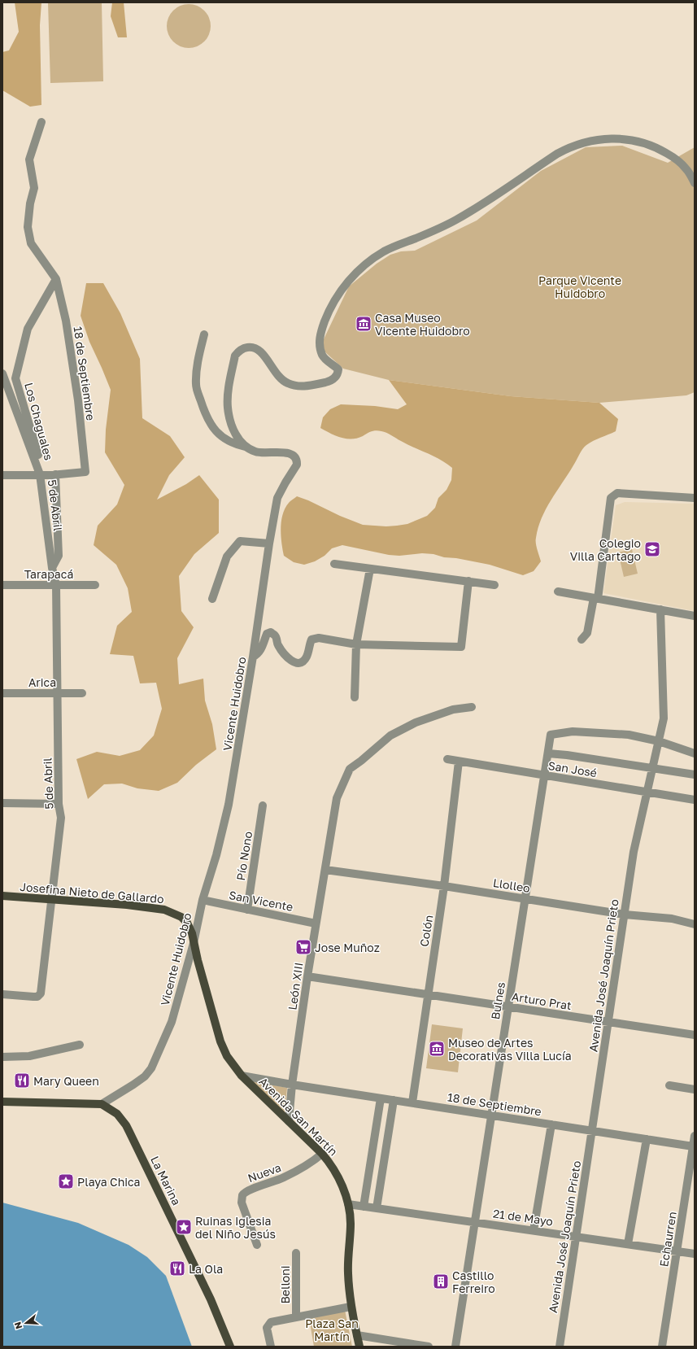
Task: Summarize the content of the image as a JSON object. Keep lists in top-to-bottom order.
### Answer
{
  "streets": {
    "main road": ["Josefina Nieto de Gallardo", "Avenida San Martín", "La Marina"],
    "street": [
      "18 de Septiembre",
      "Los Chaguales",
      "5 de Abril",
      "Tarapacá",
      "Arica",
      "Vicente Huidobro",
      "San José",
      "Pío Nono",
      "Llolleo",
      "San Vicente",
      "Colón",
      "Avenida José Joaquín Prieto",
      "León XIII",
      "Bulnes",
      "Arturo Prat",
      "Nueva",
      "21 de Mayo",
      "Echaurren",
      "Belloni"
    ]
  },
  "crossings": [
    ["18 de Septiembre", "Los Chaguales"],
    ["18 de Septiembre", "5 de Abril"],
    ["18 de Septiembre", "Colón"],
    ["18 de Septiembre", "Avenida José Joaquín Prieto"],
    ["18 de Septiembre", "León XIII"],
    ["18 de Septiembre", "Bulnes"],
    ["18 de Septiembre", "Avenida San Martín"],
    ["18 de Septiembre", "Echaurren"],
    ["Los Chaguales", "5 de Abril"],
    ["5 de Abril", "Tarapacá"],
    ["5 de Abril", "Arica"],
    ["5 de Abril", "Josefina Nieto de Gallardo"],
    ["Vicente Huidobro", "San Vicente"],
    ["Vicente Huidobro", "Avenida San Martín"],
    ["Vicente Huidobro", "La Marina"],
    ["San José", "Colón"],
    ["San José", "Avenida José Joaquín Prieto"],
    ["San José", "Bulnes"],
    ["Pío Nono", "San Vicente"],
    ["Llolleo", "Colón"],
    ["Llolleo", "Avenida José Joaquín Prieto"],
    ["Llolleo", "León XIII"],
    ["Llolleo", "Bulnes"],
    ["Josefina Nieto de Gallardo", "Avenida San Martín"],
    ["San Vicente", "León XIII"],
    ["Colón", "Arturo Prat"],
    ["Avenida José Joaquín Prieto", "Bulnes"],
    ["Avenida José Joaquín Prieto", "Arturo Prat"],
    ["Avenida José Joaquín Prieto", "21 de Mayo"],
    ["León XIII", "Arturo Prat"],
    ["León XIII", "Avenida San Martín"],
    ["Bulnes", "Arturo Prat"],
    ["Bulnes", "21 de Mayo"],
    ["Avenida San Martín", "Nueva"],
    ["Avenida San Martín", "21 de Mayo"],
    ["21 de Mayo", "Echaurren"]
  ],
  "parks": ["Parque Vicente Huidobro", "Plaza San Martín"],
  "places": {
    "museum": ["Casa Museo Vicente Huidobro", "Museo de Artes Decorativas Villa Lucía"],
    "school or university": ["Colegio Villa Cartago"],
    "supermarket": ["Jose Muñoz"],
    "restaurant": ["Mary Queen", "La Ola"],
    "place": ["Playa Chica", "Ruinas Iglesia del Niño Jesús"],
    "building": ["Castillo Ferreiro"]
  },
  "north": "left"
}
